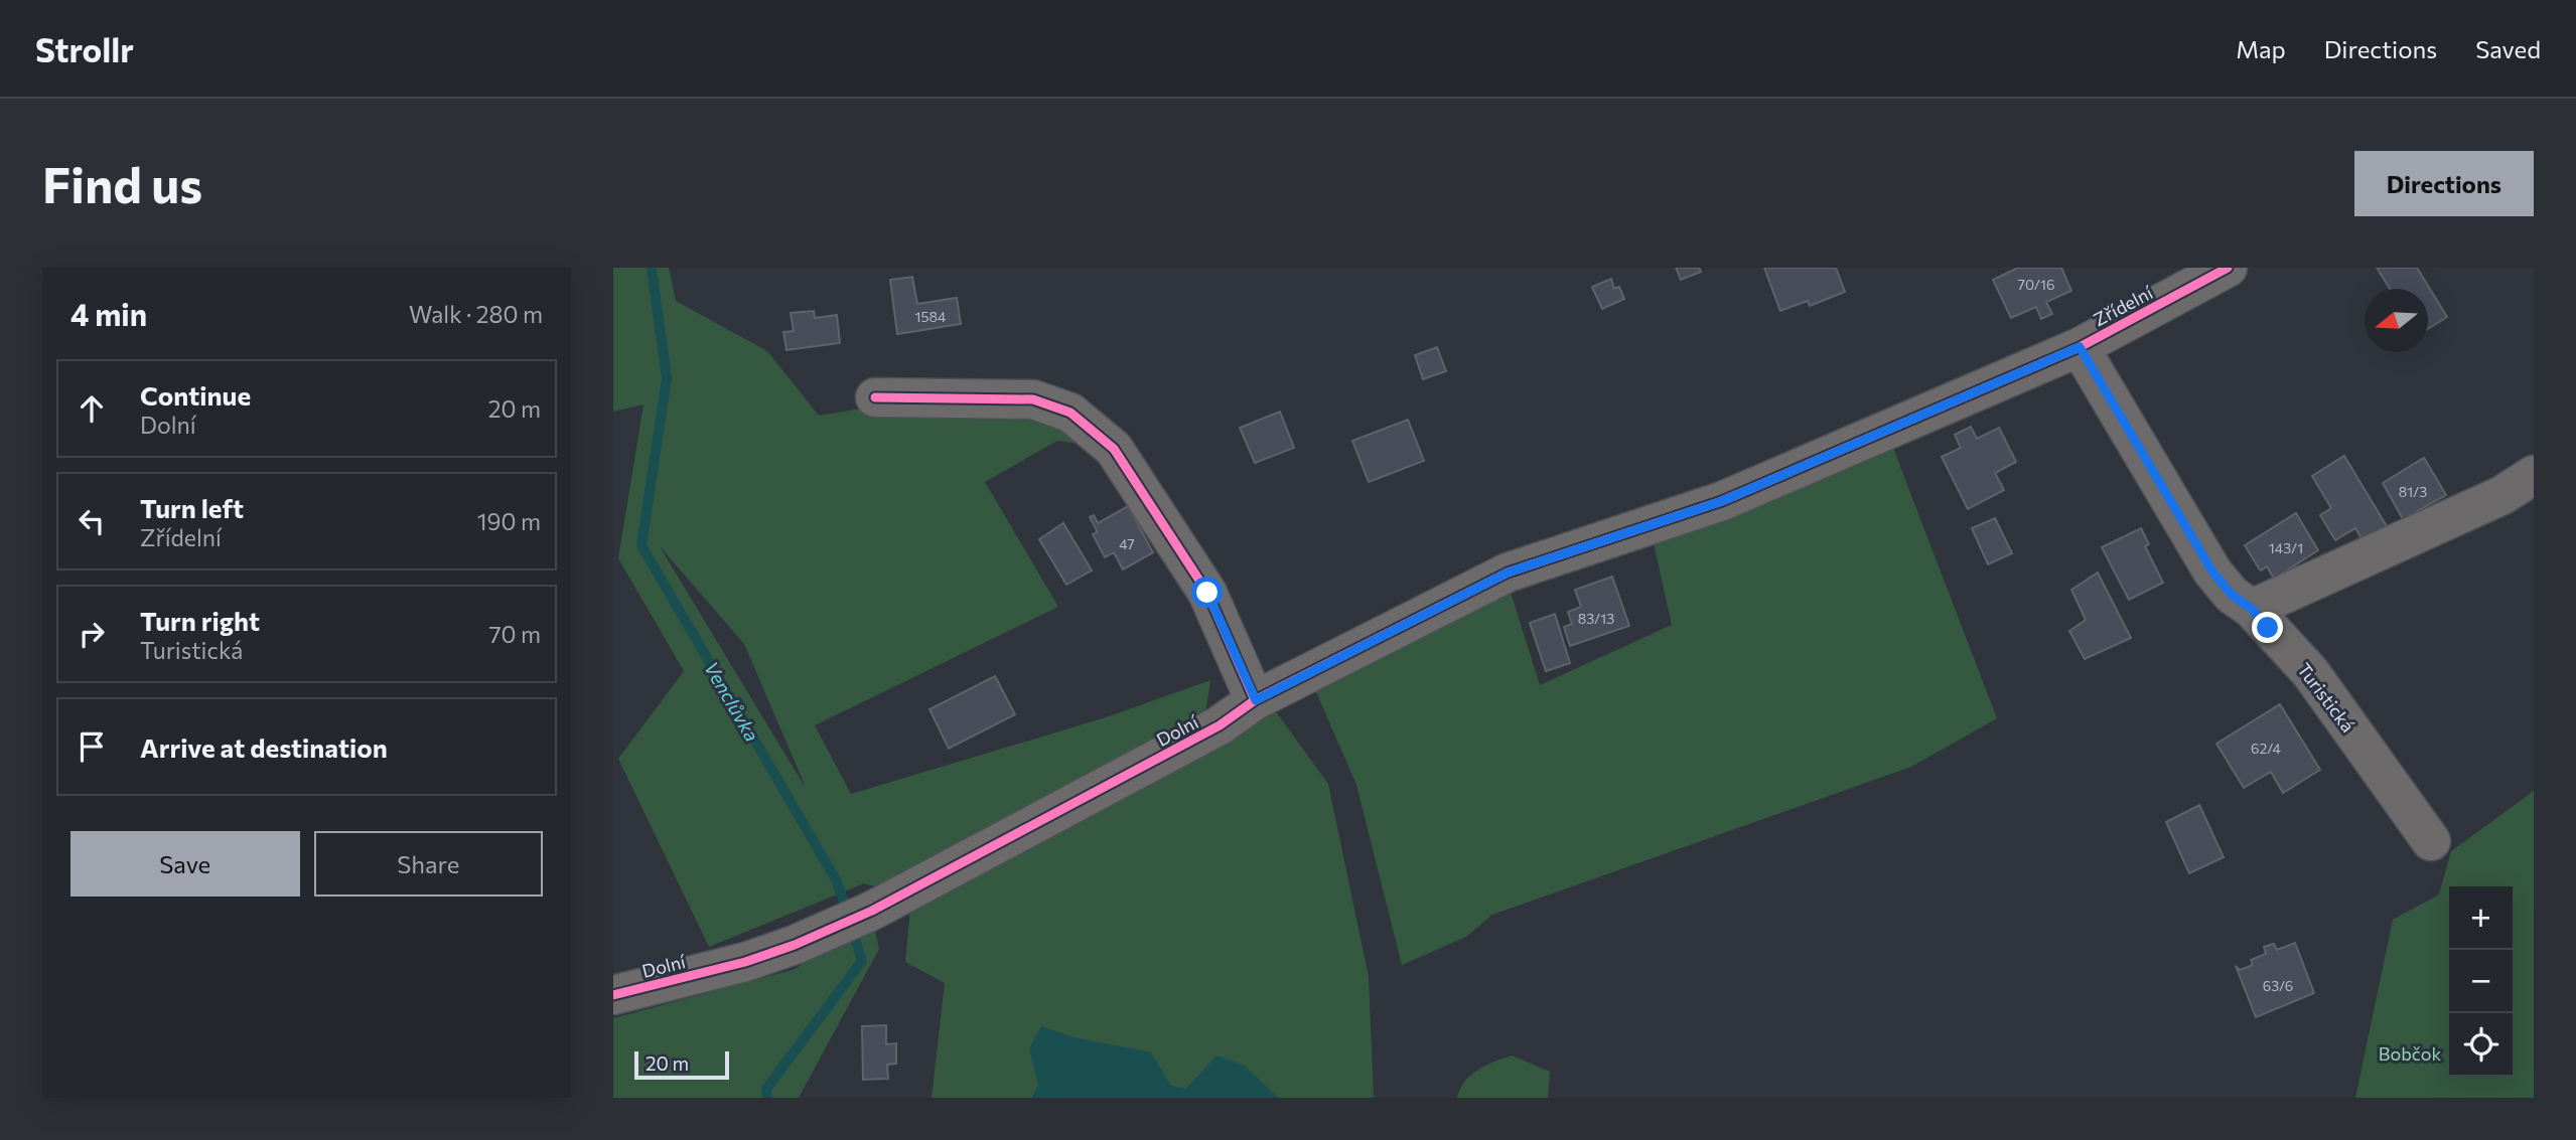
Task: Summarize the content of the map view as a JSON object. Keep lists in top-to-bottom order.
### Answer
{
  "streets": {
    "street": ["Zřídelní", "Turistická", "Dolní"]
  },
  "crossings": [
    ["Zřídelní", "Turistická"],
    ["Zřídelní", "Dolní"]
  ],
  "water": ["Venclůvka"],
  "parks": ["Bobčok"],
  "house_numbers": [
    "70/16",
    "1584",
    "81/3",
    "47",
    "143/1",
    "83/13",
    "62/4",
    "63/6"
  ],
  "scale_bar": "20 m",
  "north": "left",
  "page": {
    "header": "Strollr",
    "nav": ["Map", "Directions", "Saved"],
    "buttons": [
      "Directions",
      ["Save", "Share"]
    ],
    "title": "Find us",
    "heading": ["4 min", "Walk · 280 m"],
    "list": [
      ["Continue", "Dolní", "20 m"],
      ["Turn left", "Zřídelní", "190 m"],
      ["Turn right", "Turistická", "70 m"],
      "Arrive at destination"
    ],
    "map_buttons": ["+", "−"],
    "scale": "20 m"
  }
}
